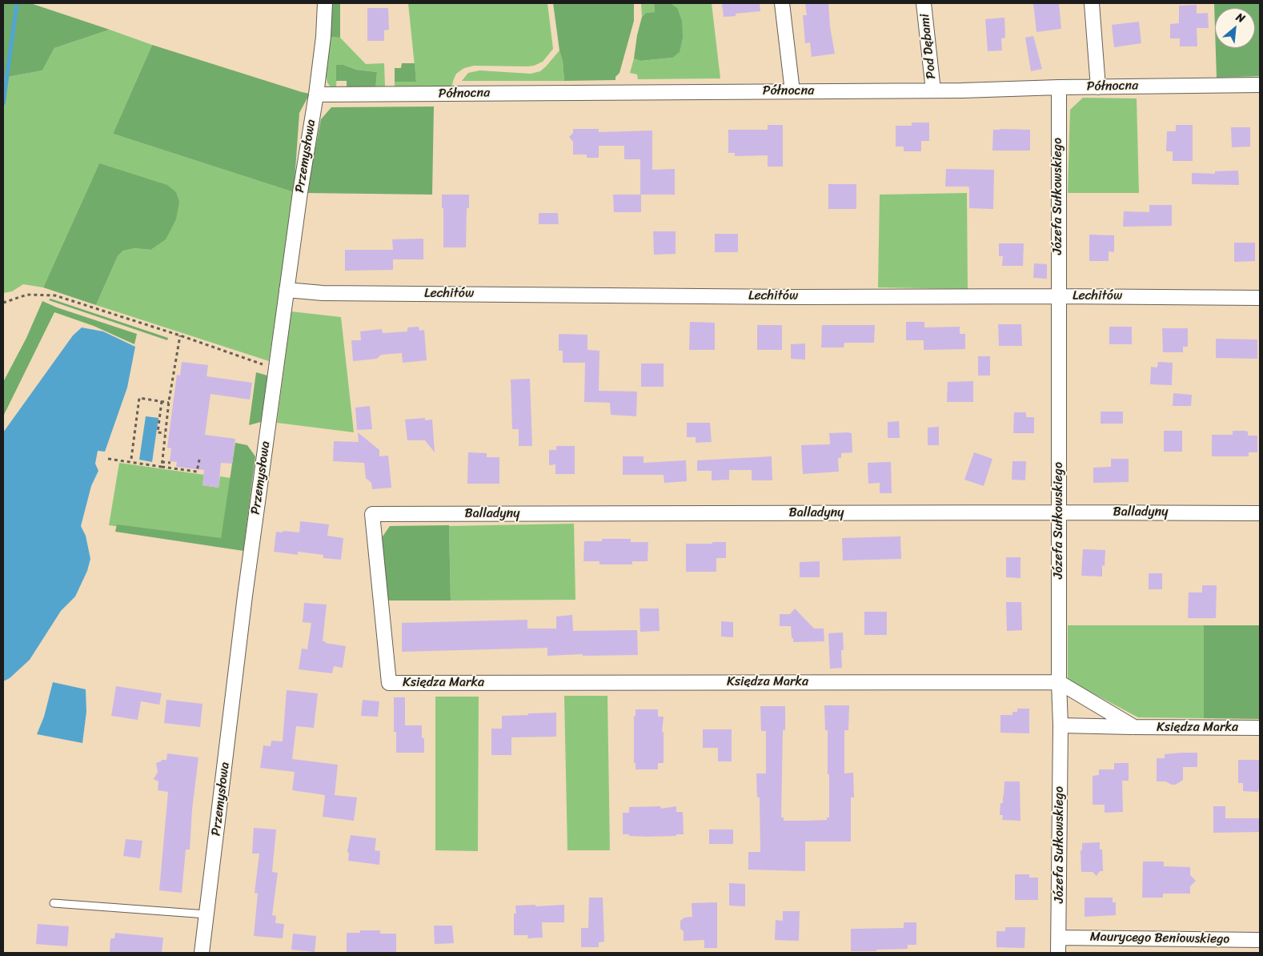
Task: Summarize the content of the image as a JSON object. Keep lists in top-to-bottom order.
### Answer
{
  "streets": {
    "street": [
      "Pod Dębami",
      "Północna",
      "Przemysłowa",
      "Józefa Sułkowskiego",
      "Lechitów",
      "Balladyny",
      "Księdza Marka",
      "Maurycego Beniowskiego"
    ]
  },
  "crossings": [
    ["Pod Dębami", "Północna"],
    ["Północna", "Przemysłowa"],
    ["Północna", "Józefa Sułkowskiego"],
    ["Przemysłowa", "Lechitów"],
    ["Józefa Sułkowskiego", "Lechitów"],
    ["Józefa Sułkowskiego", "Balladyny"],
    ["Józefa Sułkowskiego", "Księdza Marka"],
    ["Józefa Sułkowskiego", "Maurycego Beniowskiego"],
    ["Balladyny", "Księdza Marka"]
  ],
  "north": "top right"
}
